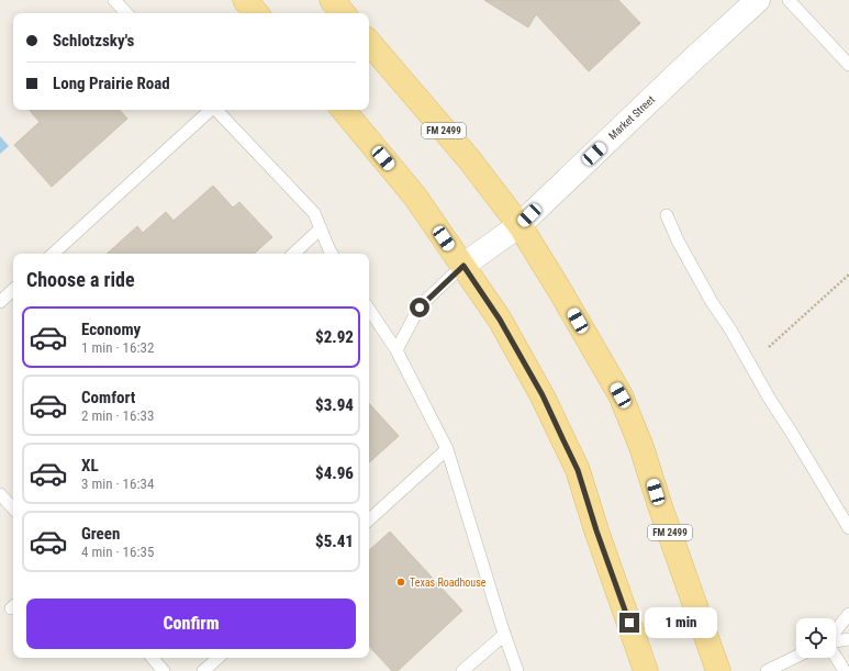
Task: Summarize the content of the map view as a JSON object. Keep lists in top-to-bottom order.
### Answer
{
  "streets": {
    "main road": ["FM 2499"],
    "street": ["Market Street"]
  },
  "crossings": [
    ["Market Street", "FM 2499"]
  ],
  "places": ["Texas Roadhouse"],
  "page": {
    "banner": ["Schlotzsky's", "Long Prairie Road"],
    "heading": "Choose a ride",
    "list": [
      {
        "name": "Economy",
        "note": "1 min · 16:32",
        "value": "$2.92"
      },
      {
        "name": "Comfort",
        "note": "2 min · 16:33",
        "value": "$3.94"
      },
      {
        "name": "XL",
        "note": "3 min · 16:34",
        "value": "$4.96"
      },
      {
        "name": "Green",
        "note": "4 min · 16:35",
        "value": "$5.41"
      }
    ],
    "buttons": "Confirm",
    "bubble": "1 min"
  }
}
